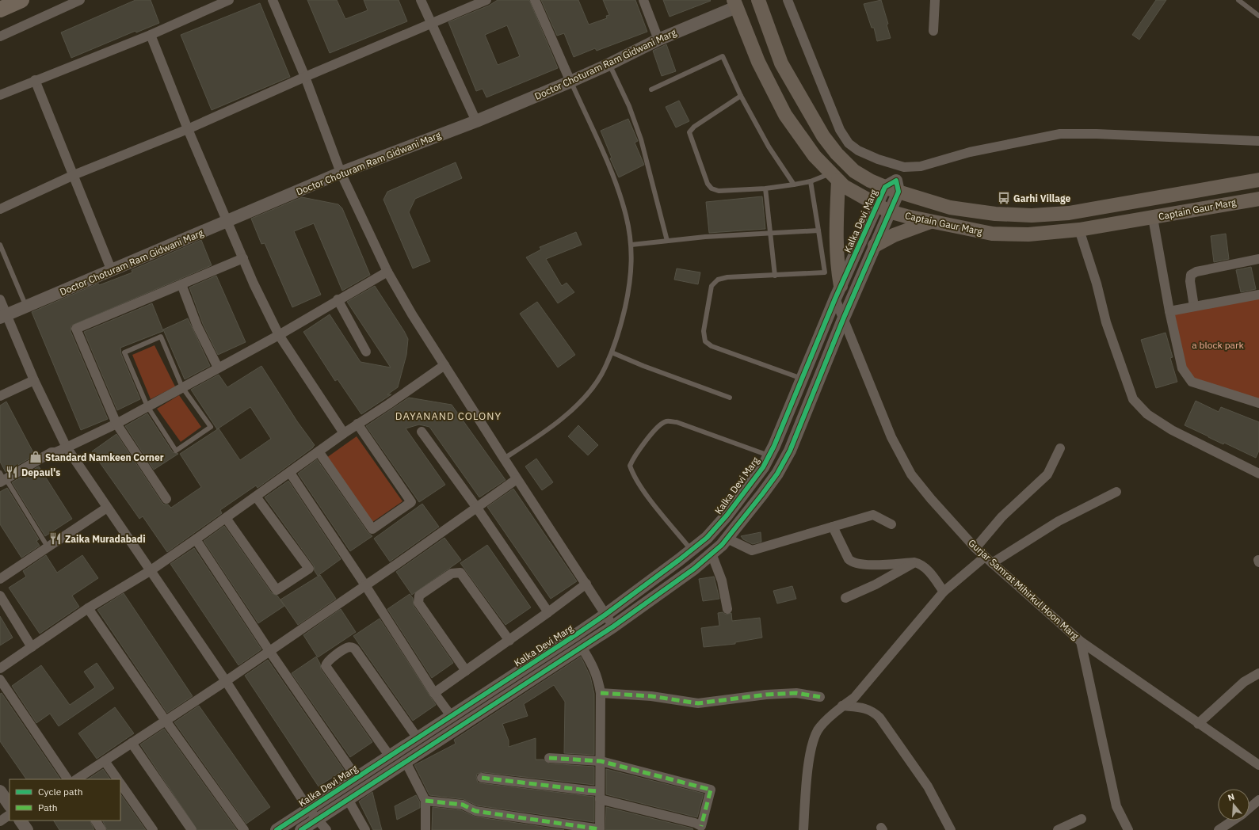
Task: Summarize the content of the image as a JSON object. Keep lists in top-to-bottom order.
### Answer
{
  "streets": {
    "main road": ["Captain Gaur Marg"],
    "street": ["Doctor Choturam Ram Gidwani Marg", "Kalka Devi Marg", "Gurjar Samrat Mihirkul Hoon Marg"]
  },
  "crossings": [
    ["Doctor Choturam Ram Gidwani Marg", "Captain Gaur Marg"],
    ["Captain Gaur Marg", "Kalka Devi Marg"],
    ["Kalka Devi Marg", "Gurjar Samrat Mihirkul Hoon Marg"]
  ],
  "districts": ["DAYANAND COLONY"],
  "parks": ["a block park"],
  "places": {
    "bus stop": ["Garhi Village"],
    "shop": ["Standard Namkeen Corner"],
    "restaurant": ["Depaul's", "Zaika Muradabadi"]
  },
  "legend": ["Cycle path", "Path"],
  "north": "top"
}
